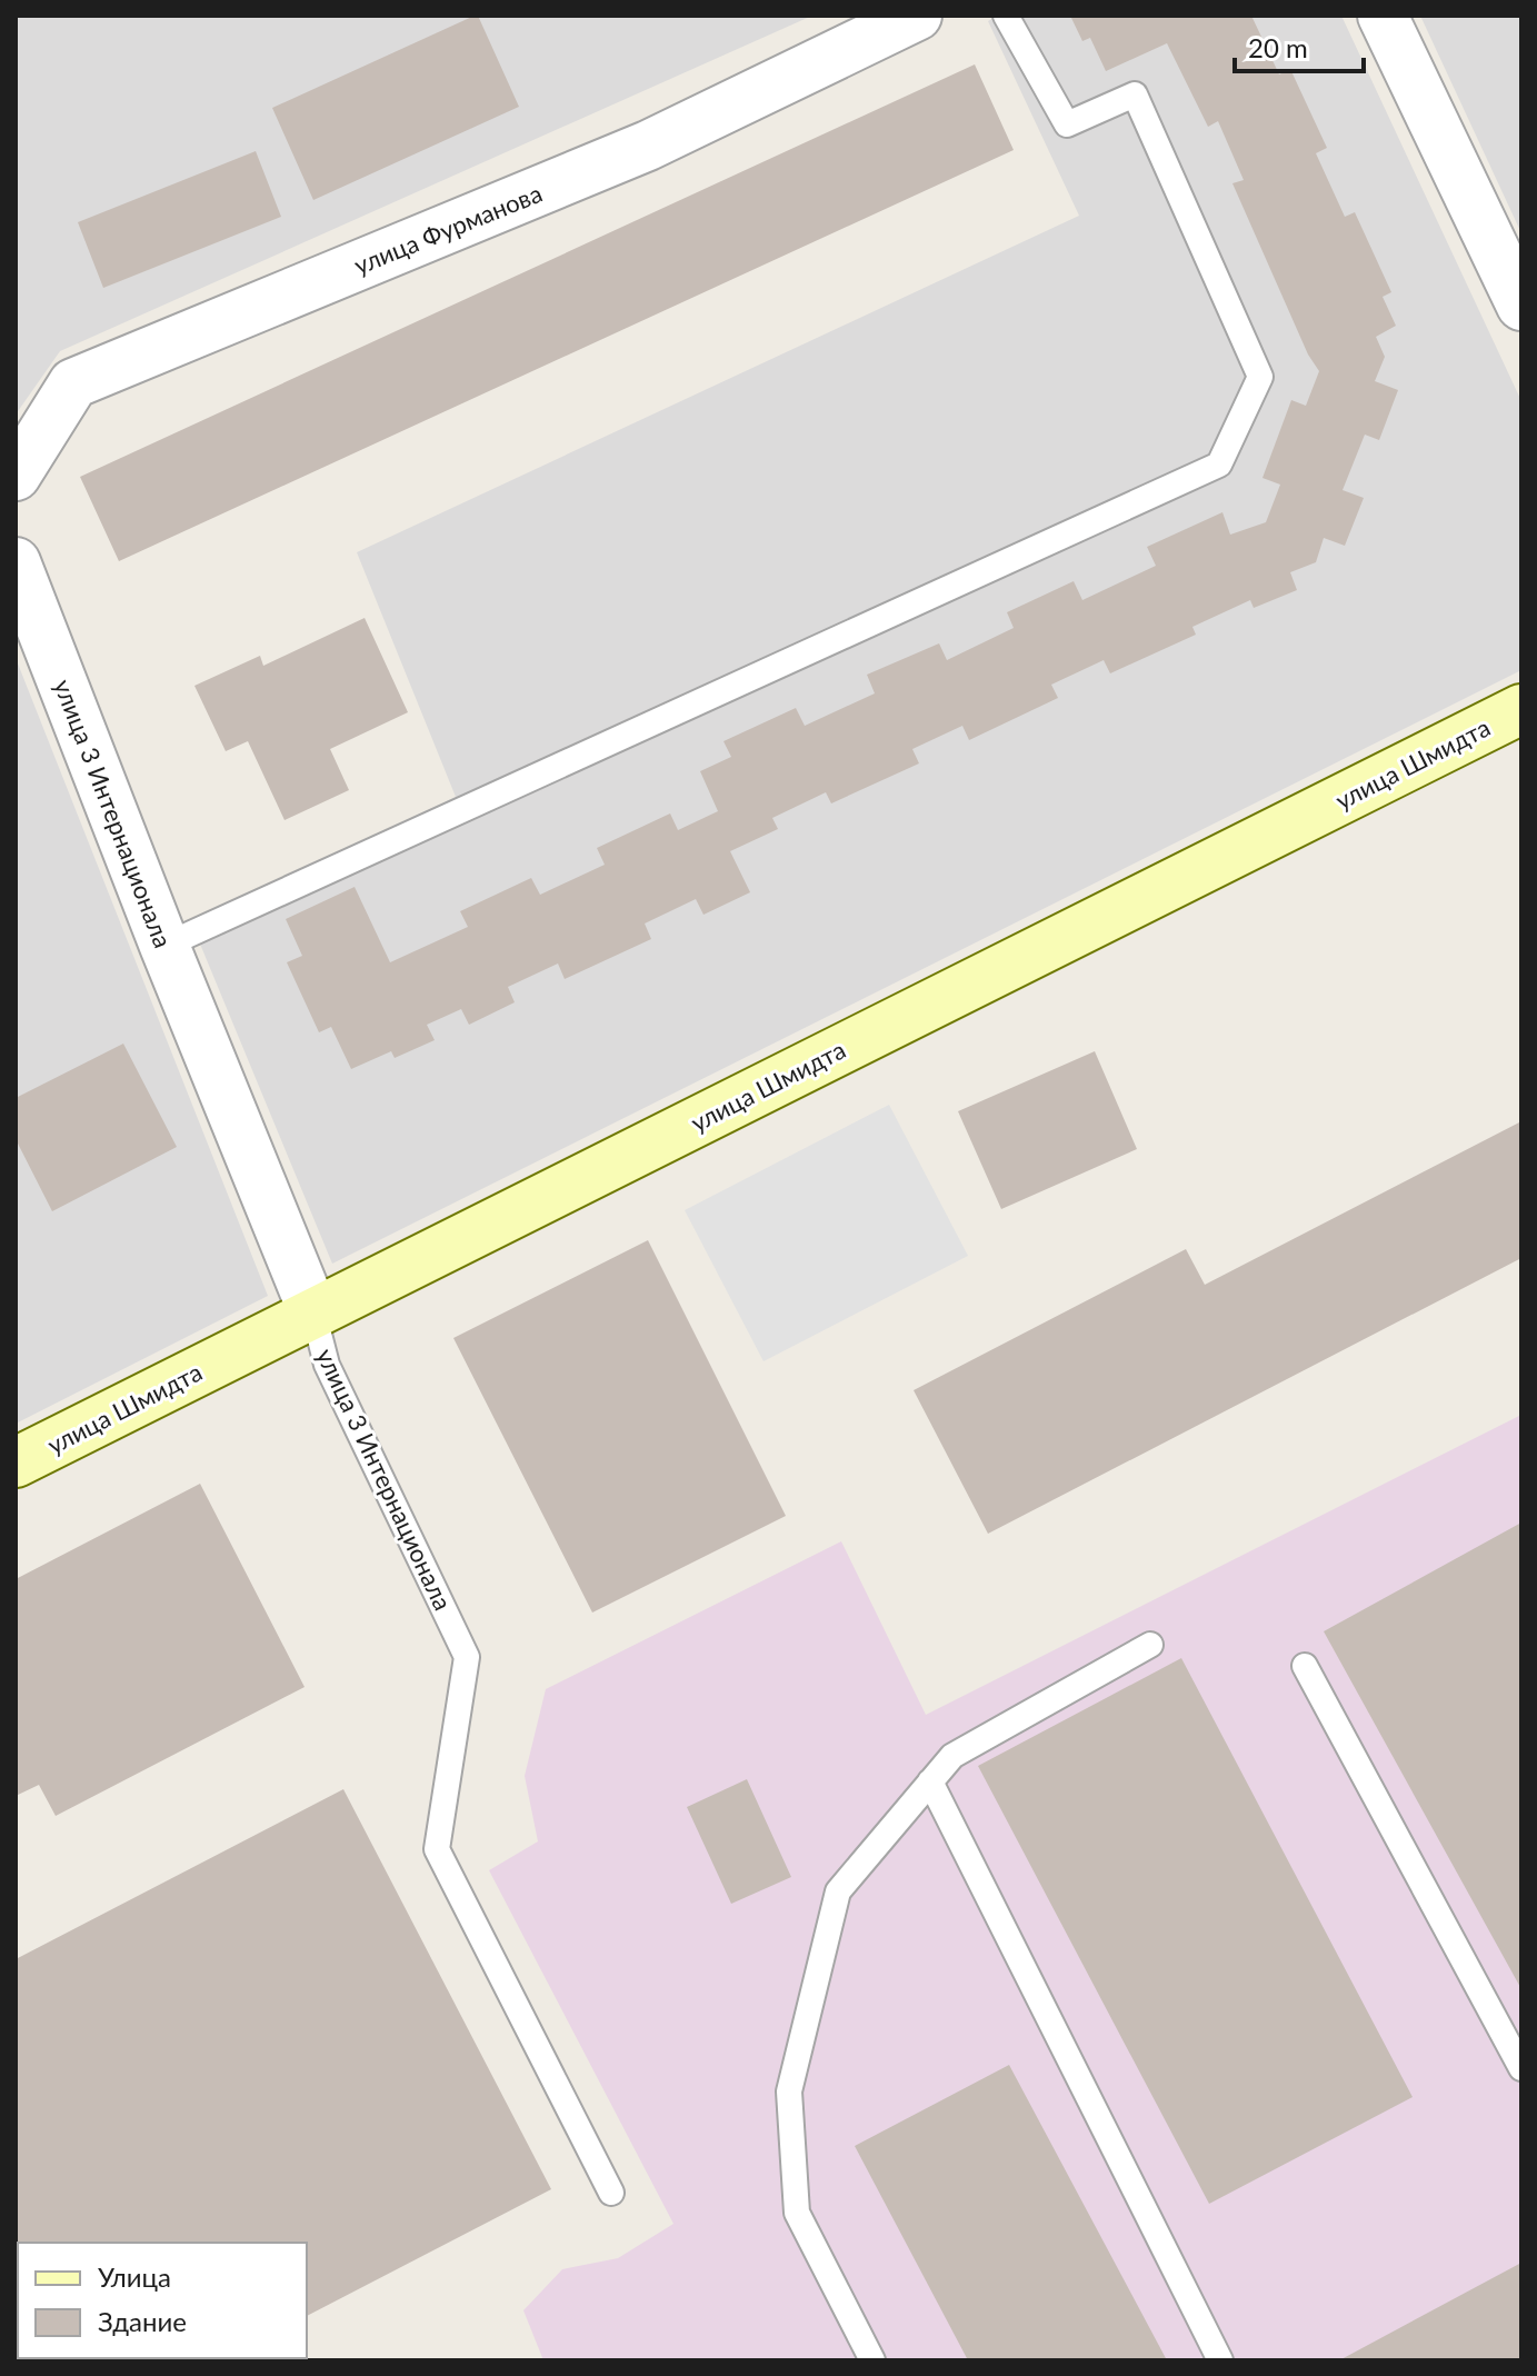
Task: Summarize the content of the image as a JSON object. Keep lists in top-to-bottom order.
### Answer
{
  "streets": {
    "main road": ["улица Шмидта"],
    "street": ["улица Фурманова", "улица 3 Интернационала"]
  },
  "crossings": [
    ["улица Шмидта", "улица 3 Интернационала"]
  ],
  "legend": ["Улица", "Здание"],
  "scale_bar": "20 m"
}
